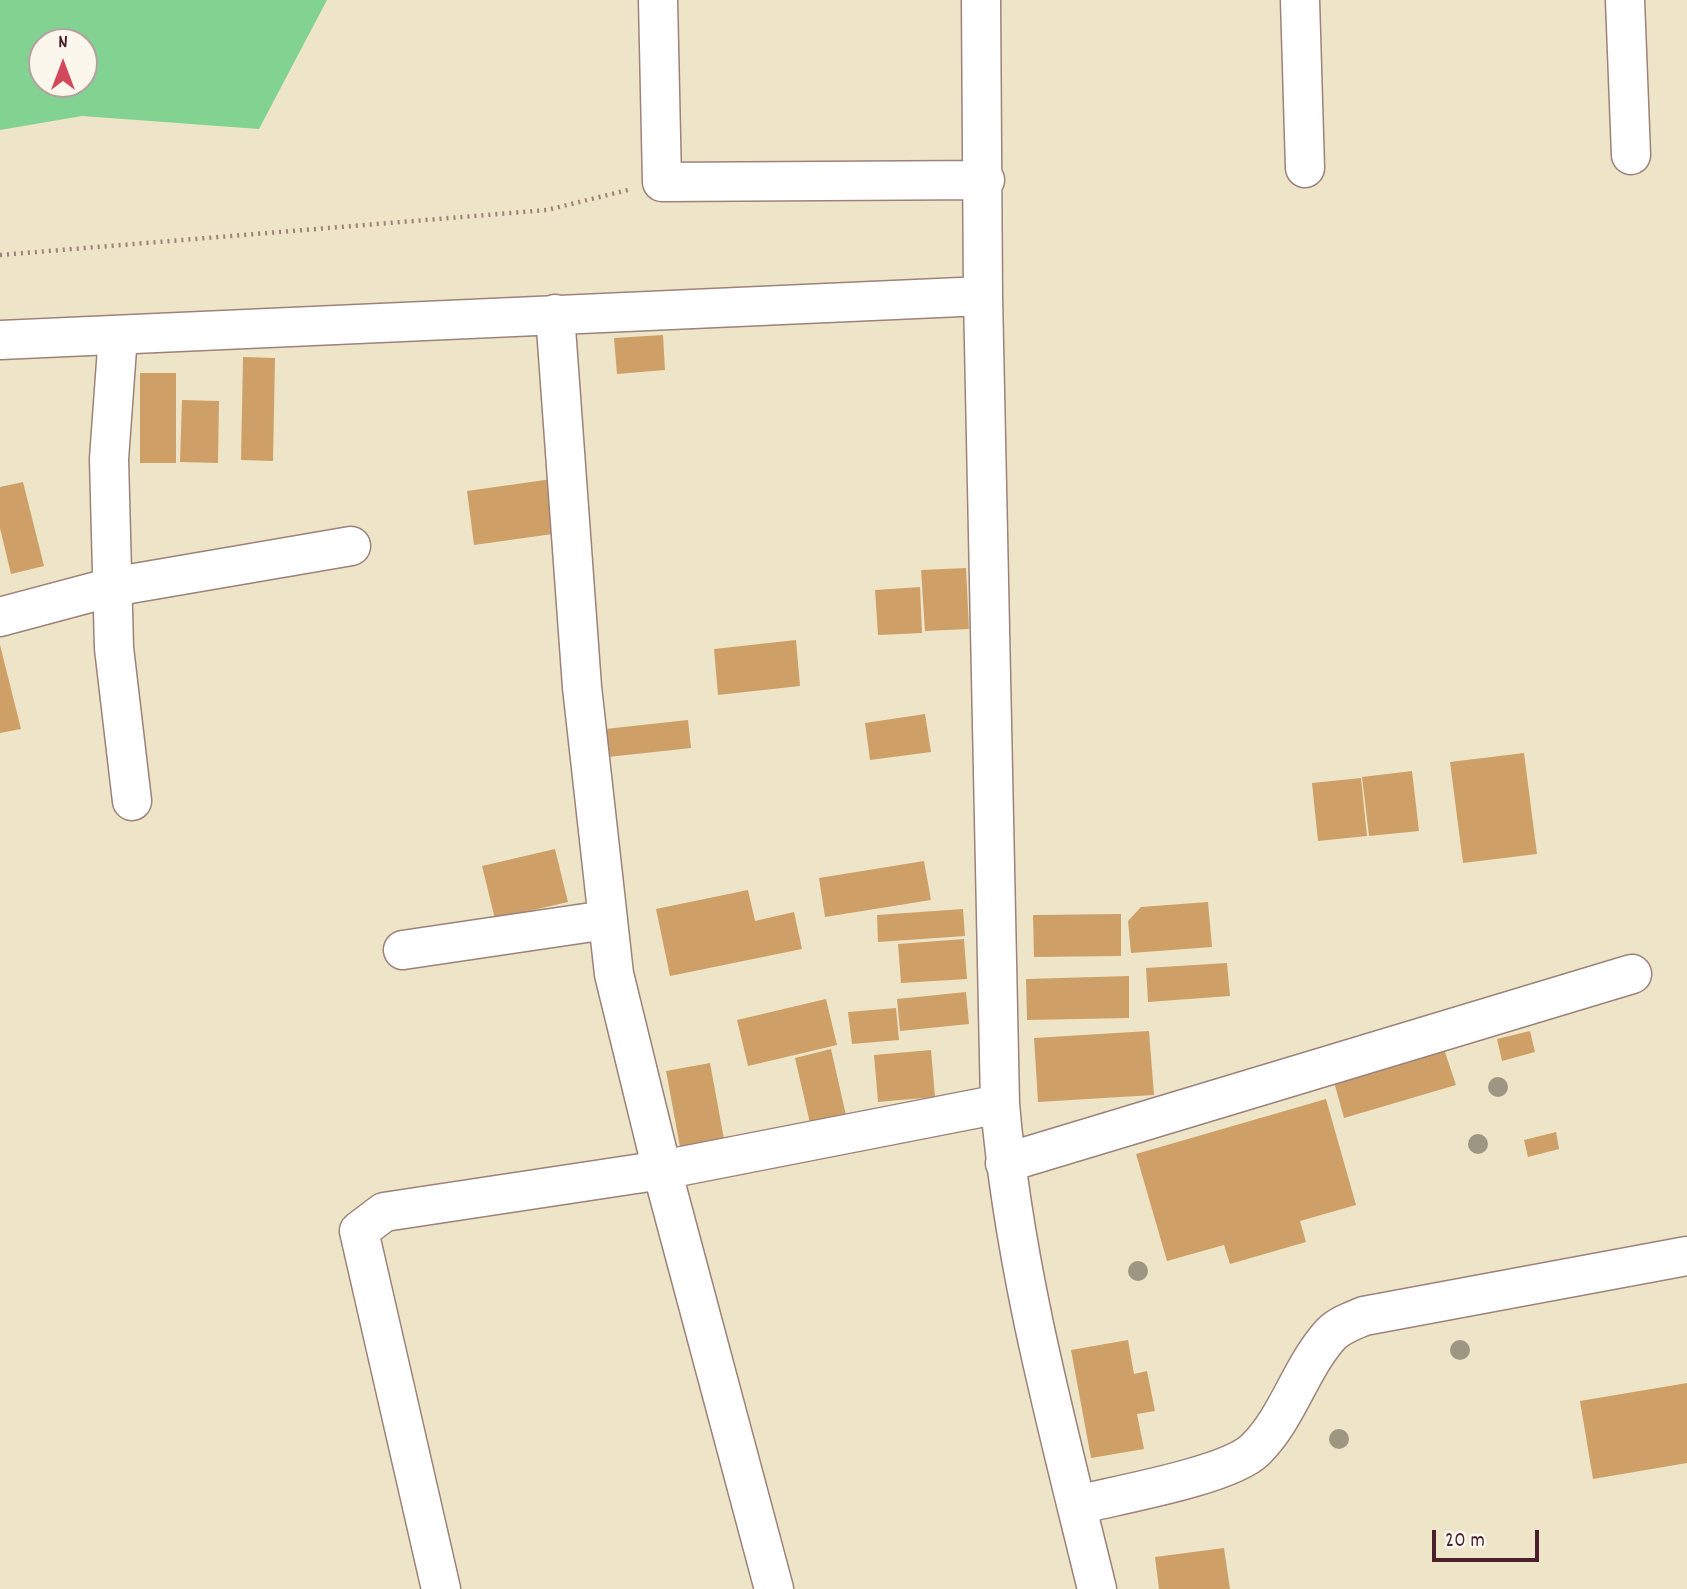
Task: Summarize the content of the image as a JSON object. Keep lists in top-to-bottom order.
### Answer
{
  "scale_bar": "20 m",
  "north": "top"
}
